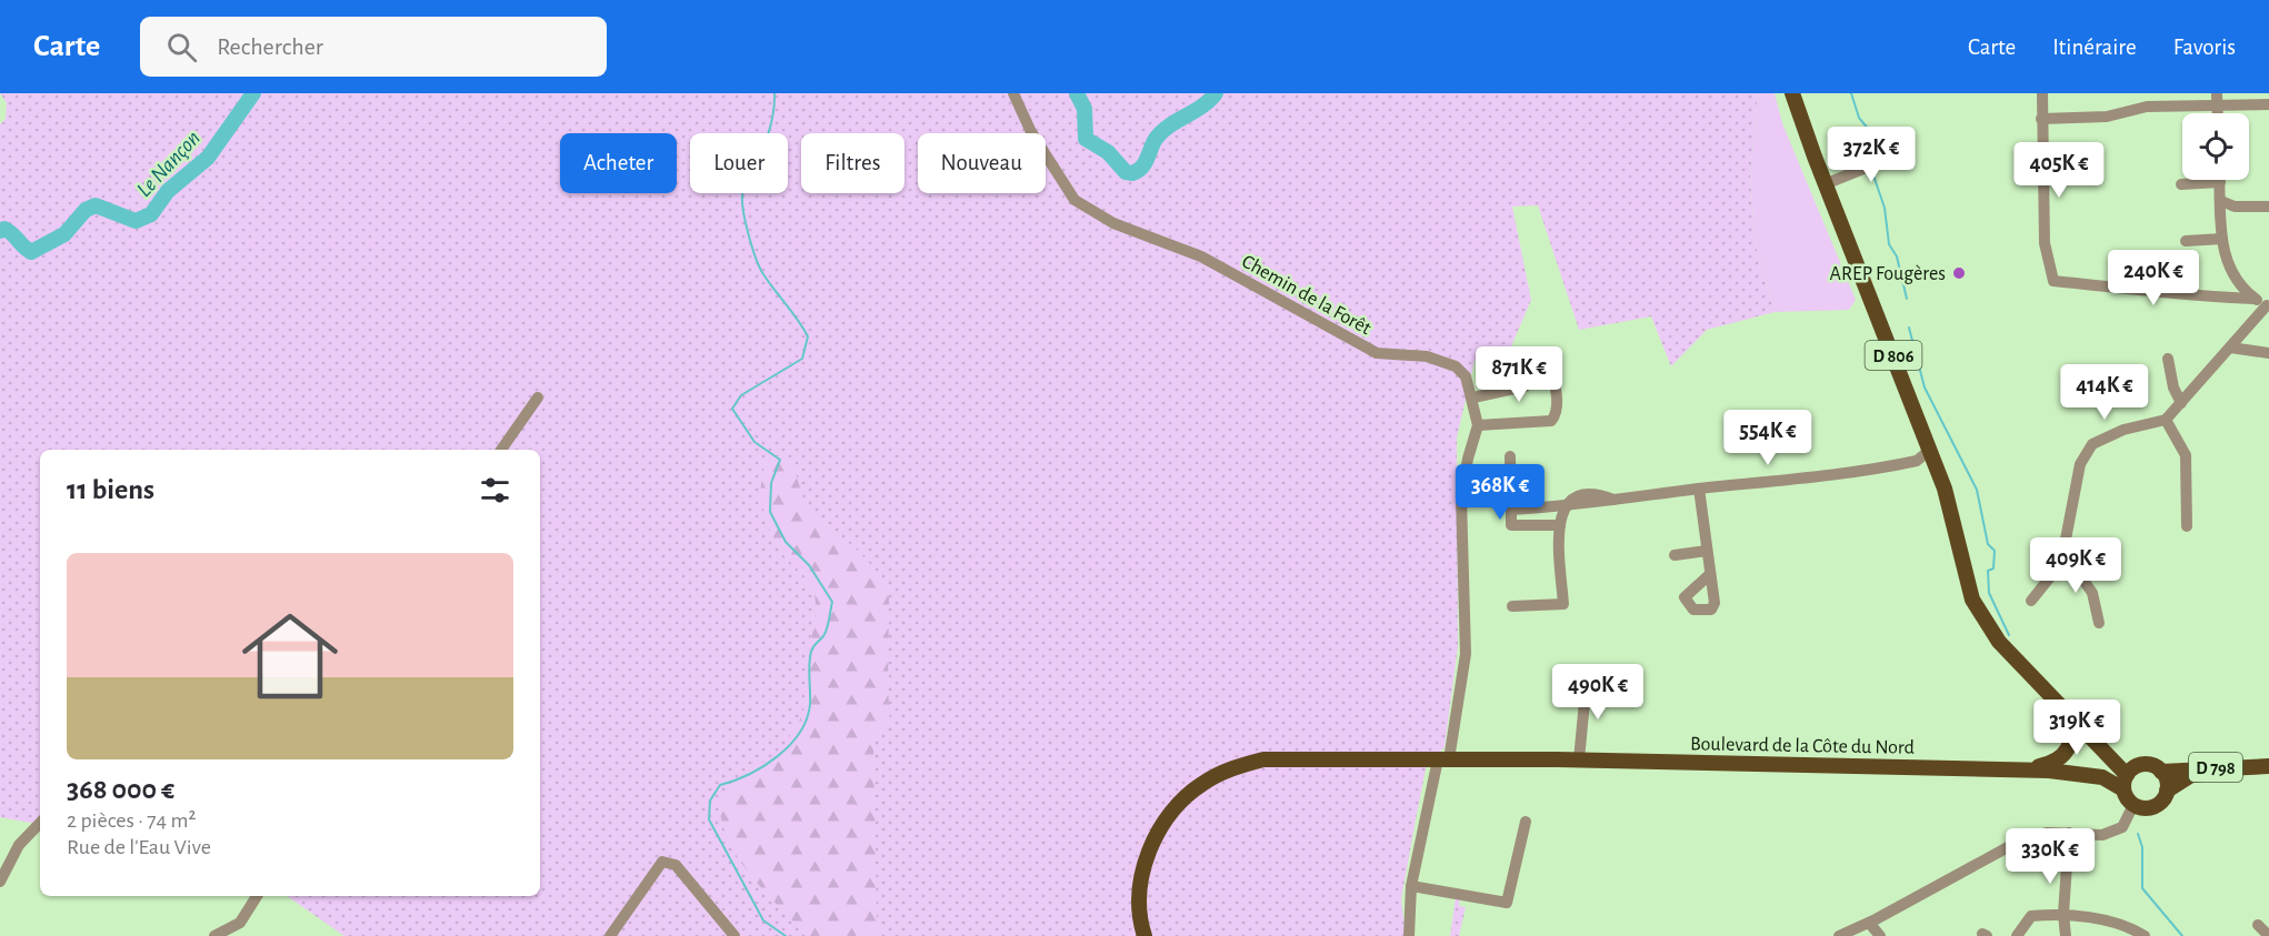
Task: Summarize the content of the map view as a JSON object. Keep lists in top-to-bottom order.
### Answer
{
  "streets": {
    "main road": ["D 806", "Boulevard de la Côte du Nord", "D 798"],
    "street": ["Chemin de la Forêt"]
  },
  "crossings": [
    ["Chemin de la Forêt", "Boulevard de la Côte du Nord"],
    ["D 806", "Boulevard de la Côte du Nord"],
    ["D 806", "D 798"],
    ["Boulevard de la Côte du Nord", "D 798"]
  ],
  "water": ["Le Nançon"],
  "places": ["AREP Fougères"],
  "page": {
    "header": "Carte",
    "search": "Rechercher",
    "nav": ["Carte", "Itinéraire", "Favoris"],
    "price": [
      "372K €",
      "405K €",
      "240K €",
      "871K €",
      "414K €",
      "554K €",
      "368K €",
      "409K €",
      "490K €",
      "319K €",
      "330K €"
    ],
    "chip": [
      "Acheter",
      "Louer",
      "Filtres",
      "Nouveau"
    ],
    "heading": "11 biens",
    "list": [
      {
        "name": "368 000 €",
        "note": "2 pièces · 74 m² · Rue de l'Eau Vive"
      }
    ]
  }
}
